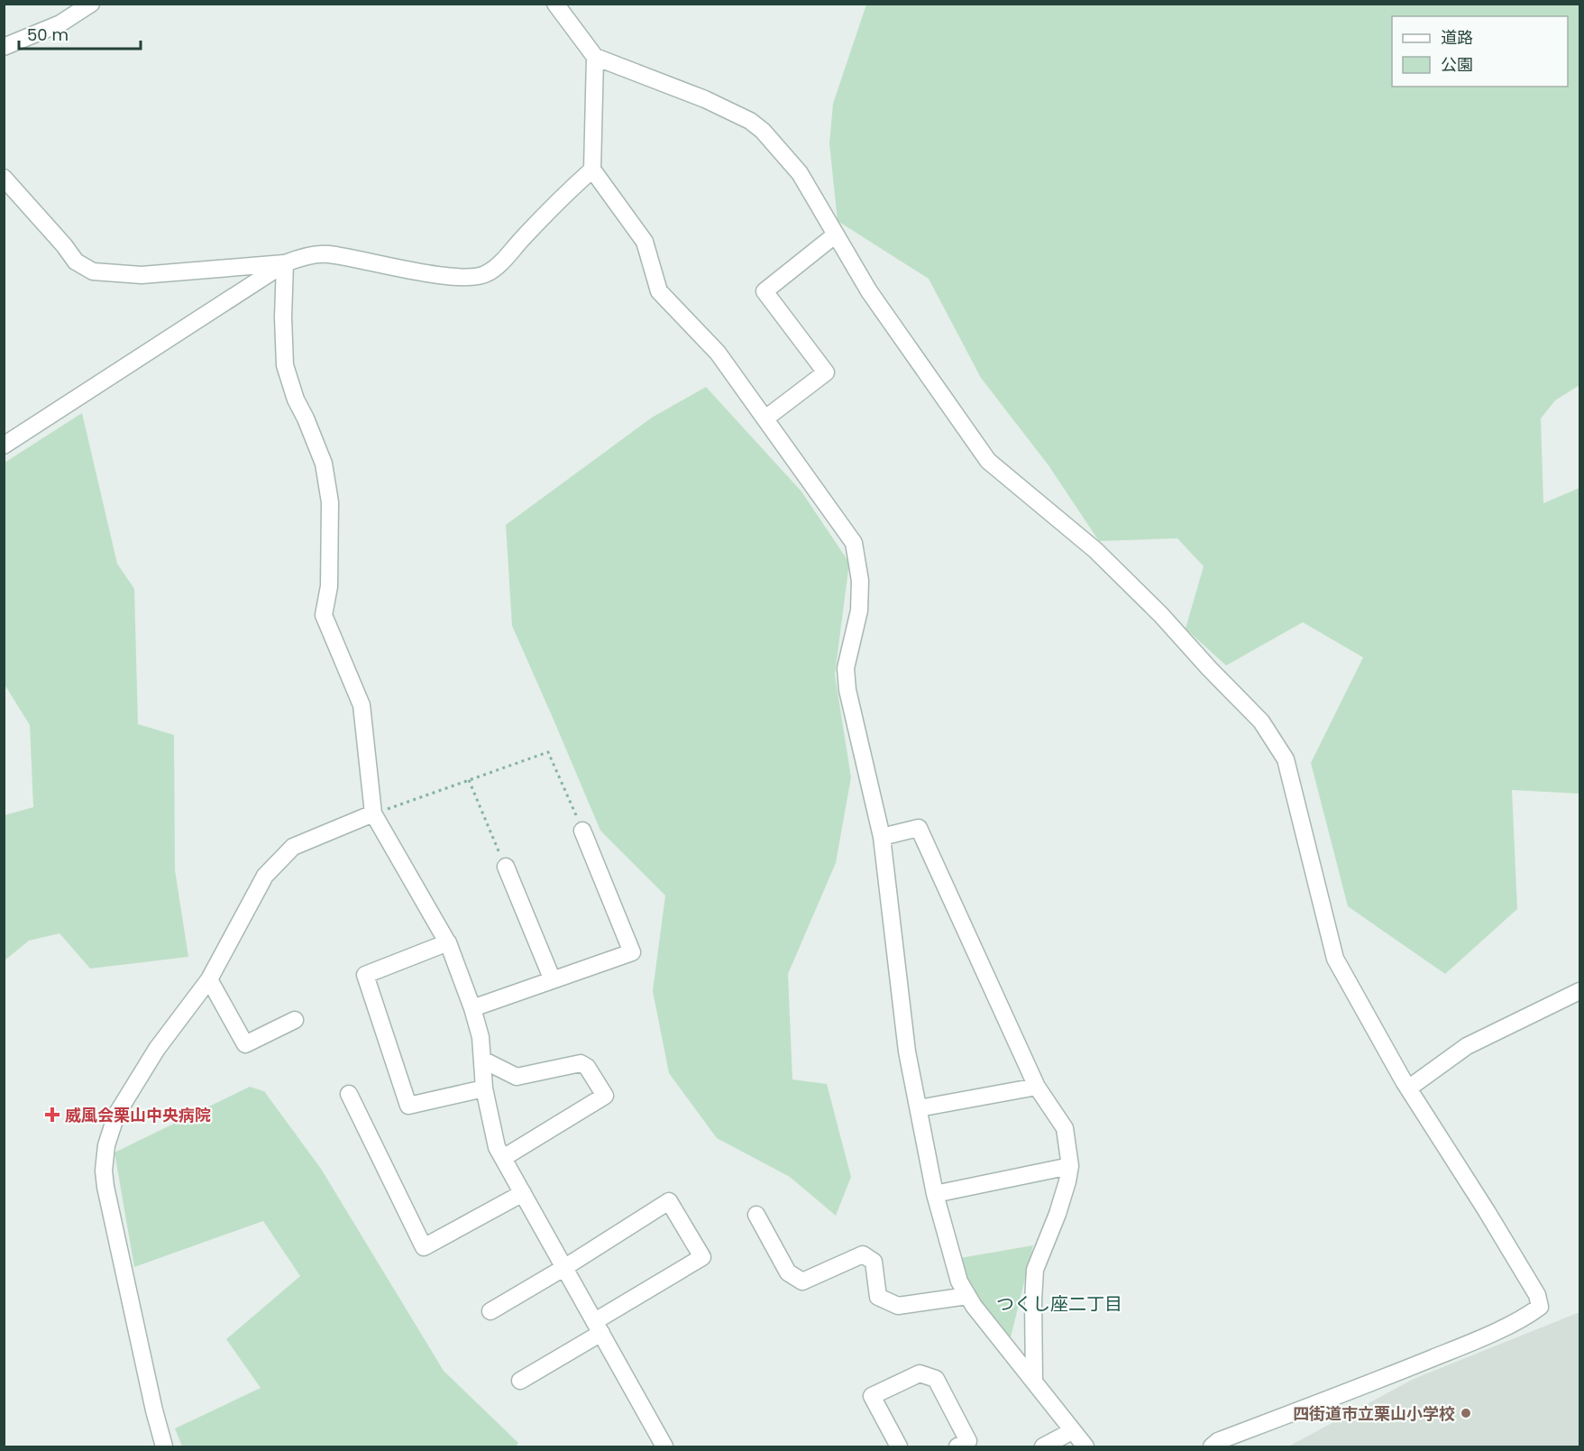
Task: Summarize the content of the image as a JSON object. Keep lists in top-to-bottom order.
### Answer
{
  "districts": ["つくし座二丁目"],
  "places": {
    "health": ["威風会栗山中央病院"],
    "other": ["四街道市立栗山小学校"]
  },
  "legend": ["道路", "公園"],
  "scale_bar": "50 m"
}
